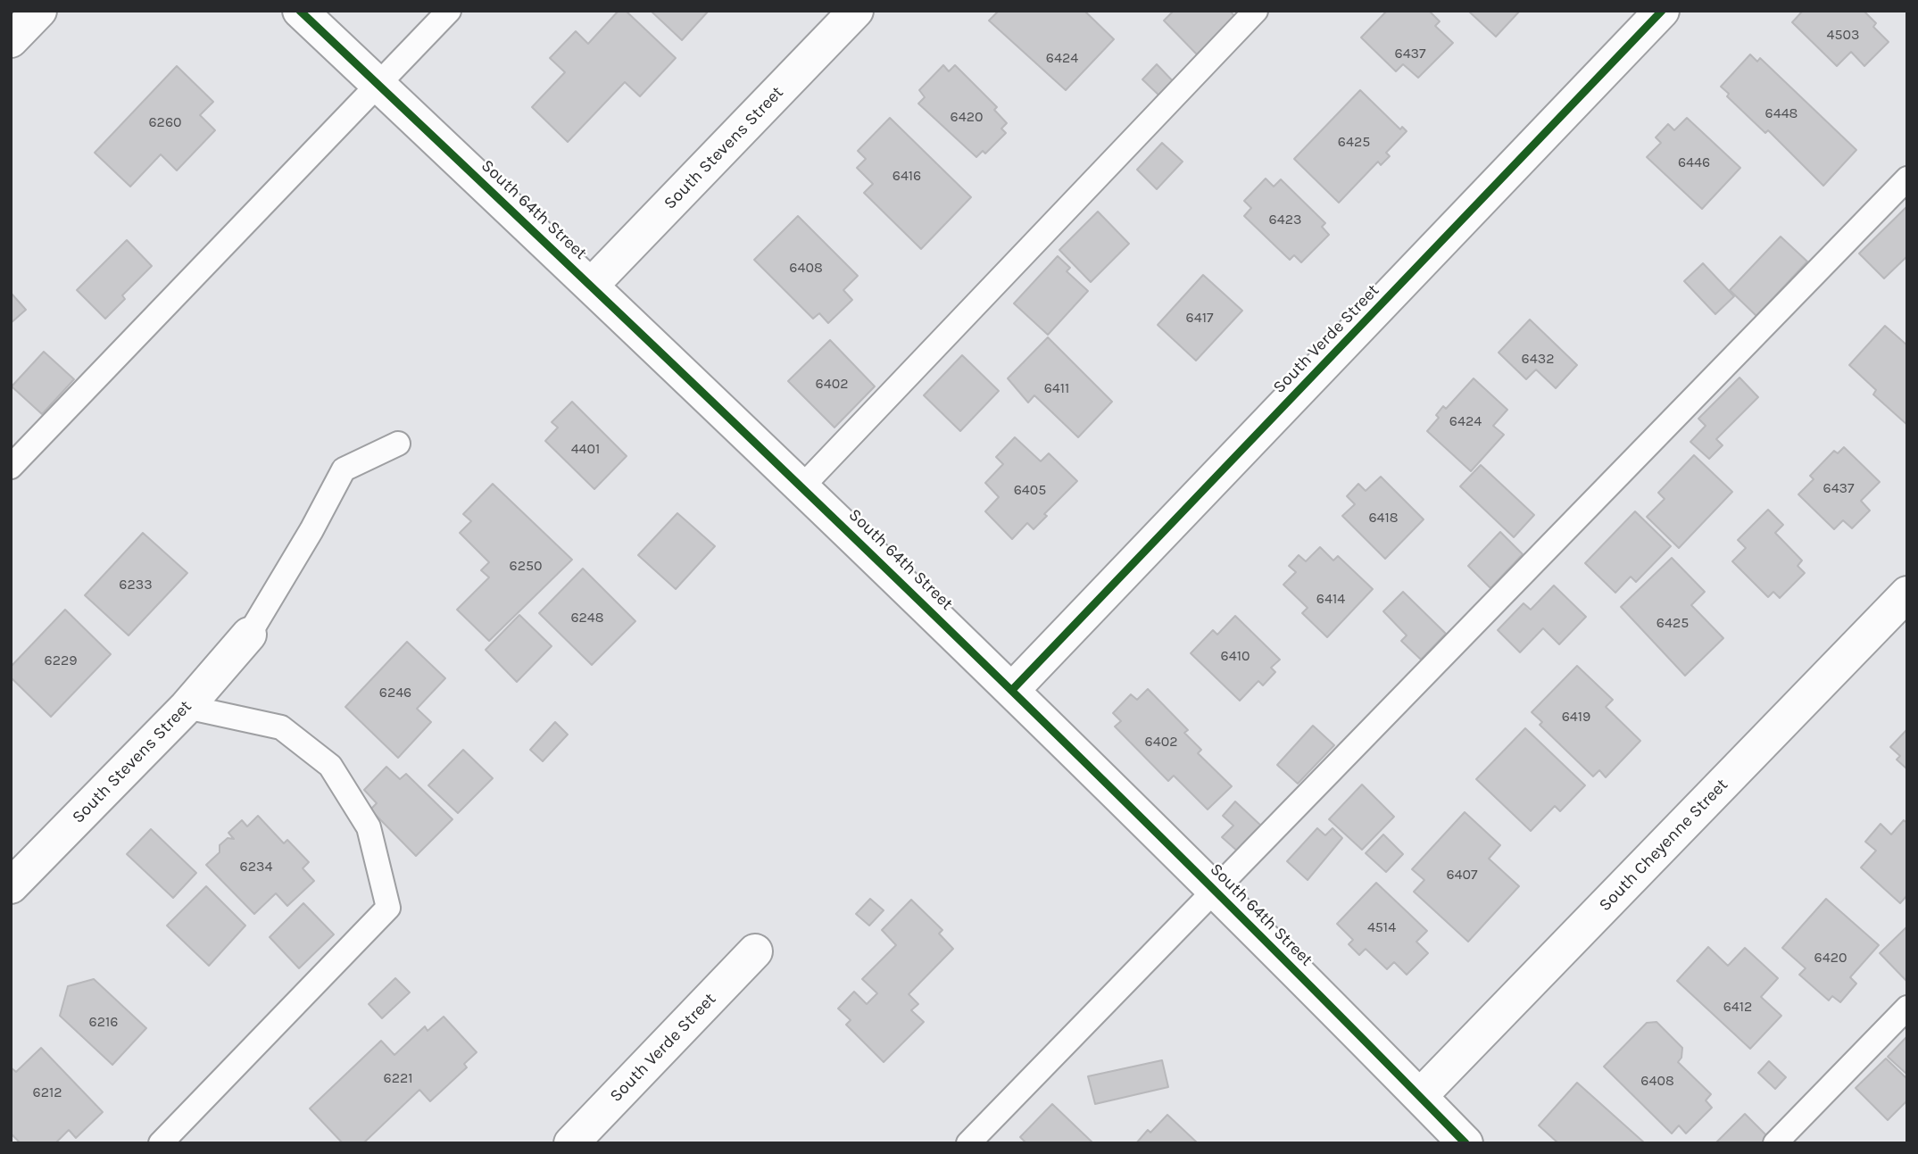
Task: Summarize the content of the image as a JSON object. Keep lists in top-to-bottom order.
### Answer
{
  "streets": {
    "street": [
      "South Stevens Street",
      "South 64th Street",
      "South Verde Street",
      "South Cheyenne Street"
    ]
  },
  "crossings": [
    ["South Stevens Street", "South 64th Street"],
    ["South 64th Street", "South Verde Street"],
    ["South 64th Street", "South Cheyenne Street"]
  ],
  "house_numbers": [
    "4503",
    "6437",
    "6424",
    "6448",
    "6420",
    "6260",
    "6425",
    "6446",
    "6416",
    "6423",
    "6408",
    "6417",
    "6432",
    "6402",
    "6411",
    "6424",
    "4401",
    "6437",
    "6405",
    "6418",
    "6250",
    "6233",
    "6414",
    "6248",
    "6425",
    "6410",
    "6229",
    "6246",
    "6419",
    "6402",
    "6234",
    "6407",
    "4514",
    "6420",
    "6412",
    "6216",
    "6221",
    "6408",
    "6212"
  ]
}
